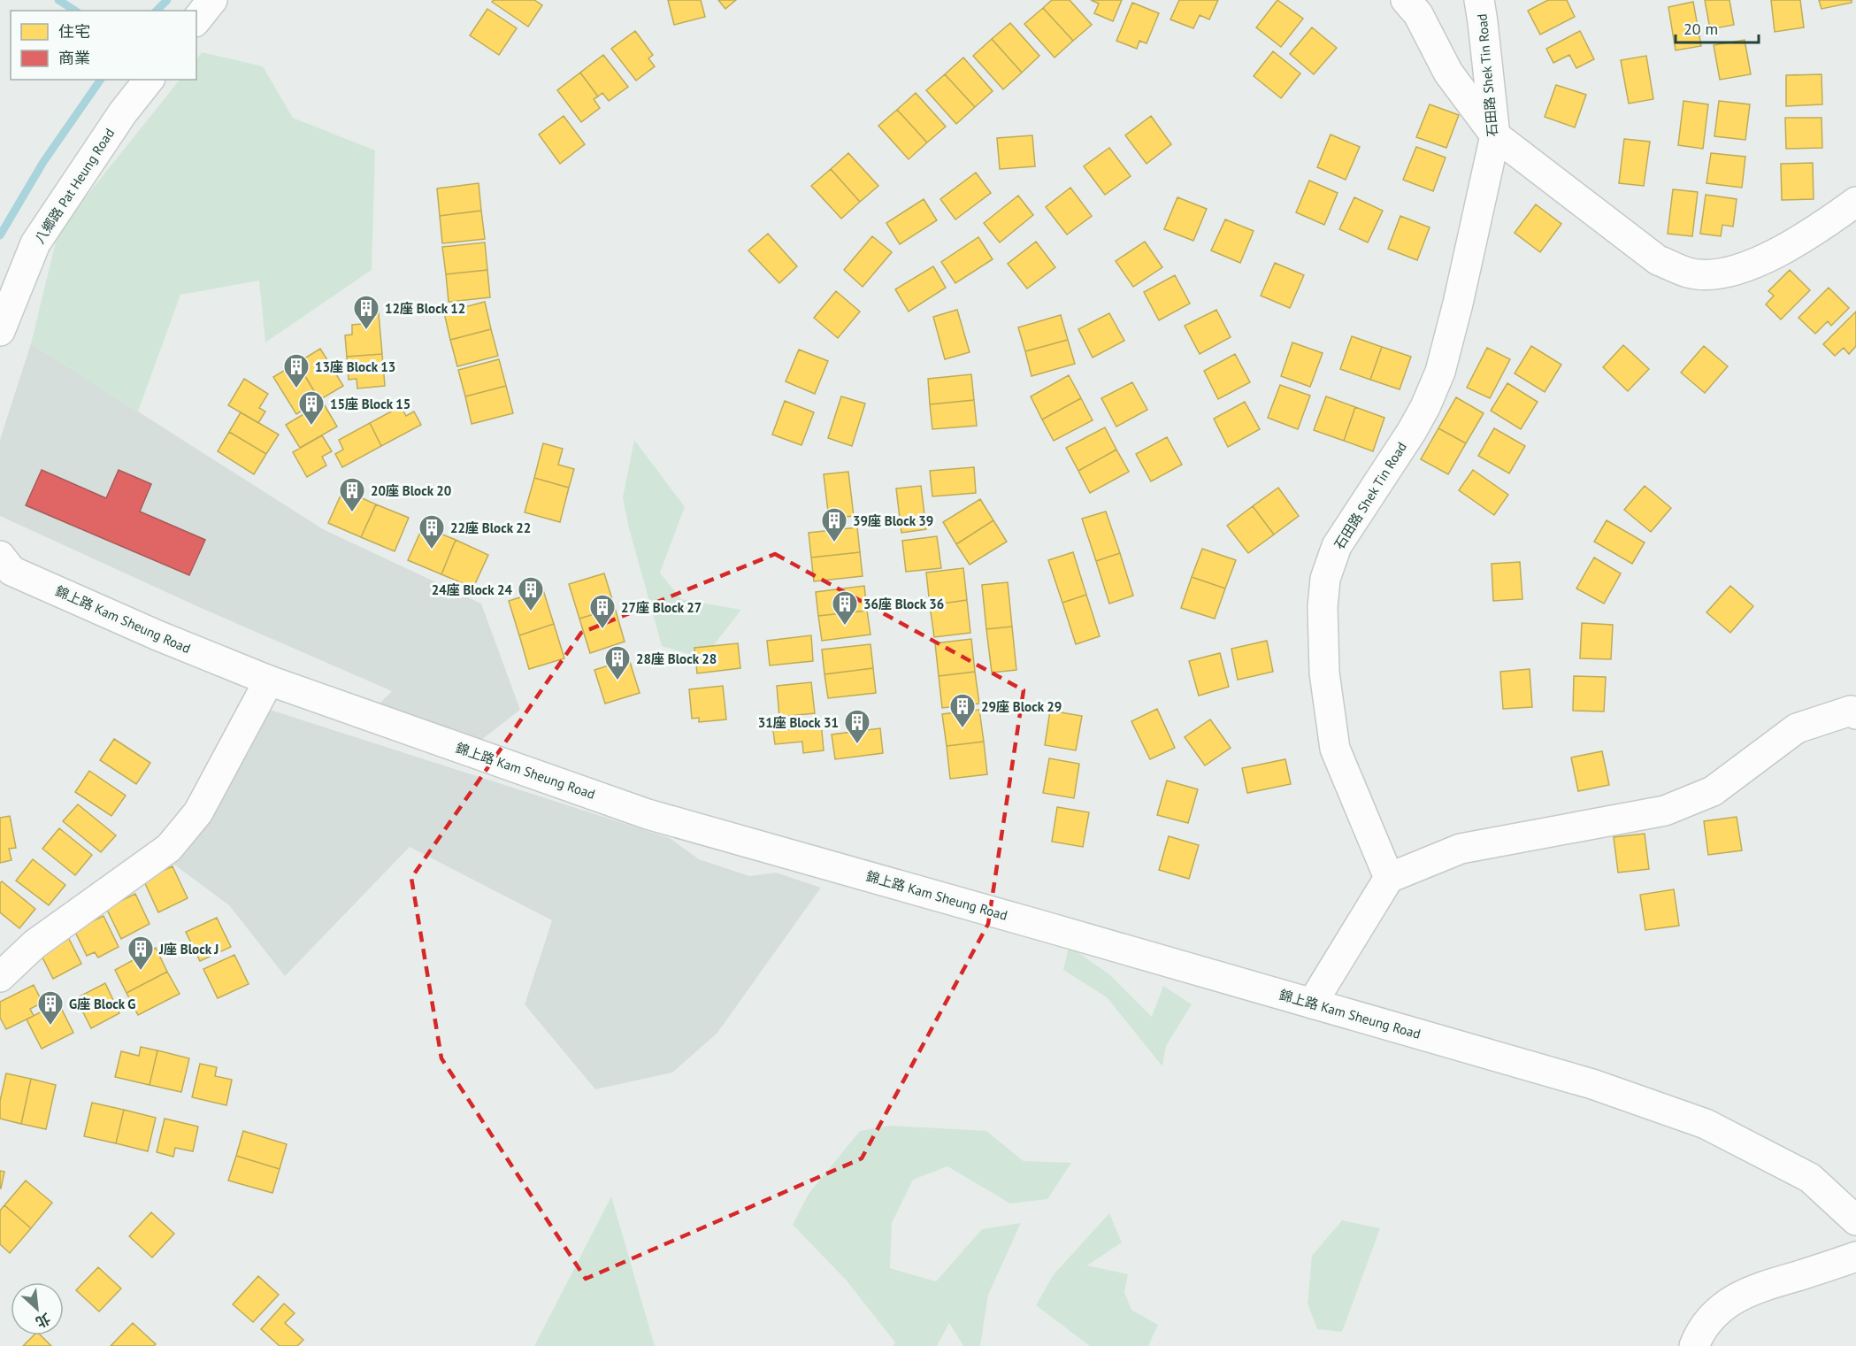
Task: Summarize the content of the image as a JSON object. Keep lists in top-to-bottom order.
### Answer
{
  "streets": {
    "street": ["石田路 Shek Tin Road", "八鄉路 Pat Heung Road", "錦上路 Kam Sheung Road"]
  },
  "places": {
    "building": [
      "12座 Block 12",
      "13座 Block 13",
      "15座 Block 15",
      "20座 Block 20",
      "39座 Block 39",
      "22座 Block 22",
      "24座 Block 24",
      "36座 Block 36",
      "27座 Block 27",
      "28座 Block 28",
      "29座 Block 29",
      "31座 Block 31",
      "J座 Block J",
      "G座 Block G"
    ]
  },
  "legend": ["住宅", "商業"],
  "scale_bar": "20 m",
  "north": "bottom right"
}
